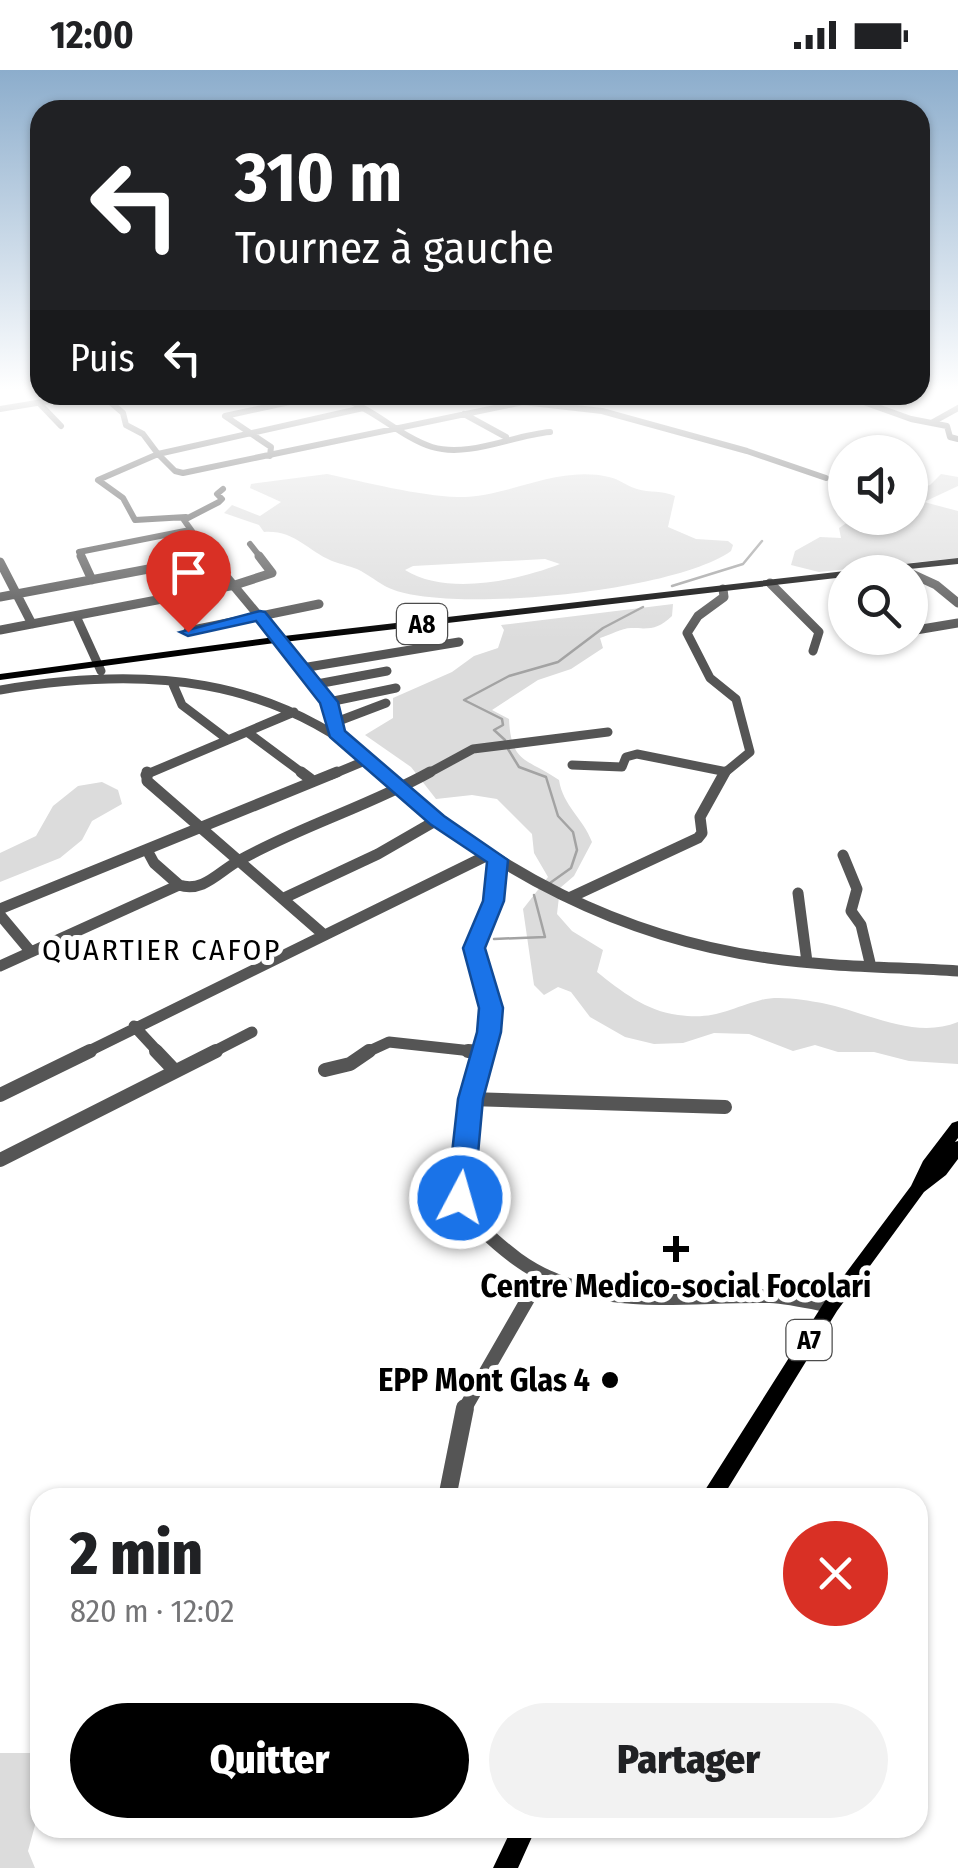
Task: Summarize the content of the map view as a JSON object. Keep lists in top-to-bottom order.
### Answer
{
  "streets": {
    "main road": ["A8", "A7"]
  },
  "districts": ["QUARTIER CAFOP"],
  "places": {
    "health": ["Centre Medico-social Focolari"],
    "other": ["EPP Mont Glas 4"]
  },
  "page": {
    "status": "12:00",
    "turn": ["310 m", "Tournez à gauche"],
    "then": "Puis",
    "heading": ["2 min", "820 m · 12:02"],
    "buttons": ["Quitter", "Partager"]
  }
}
